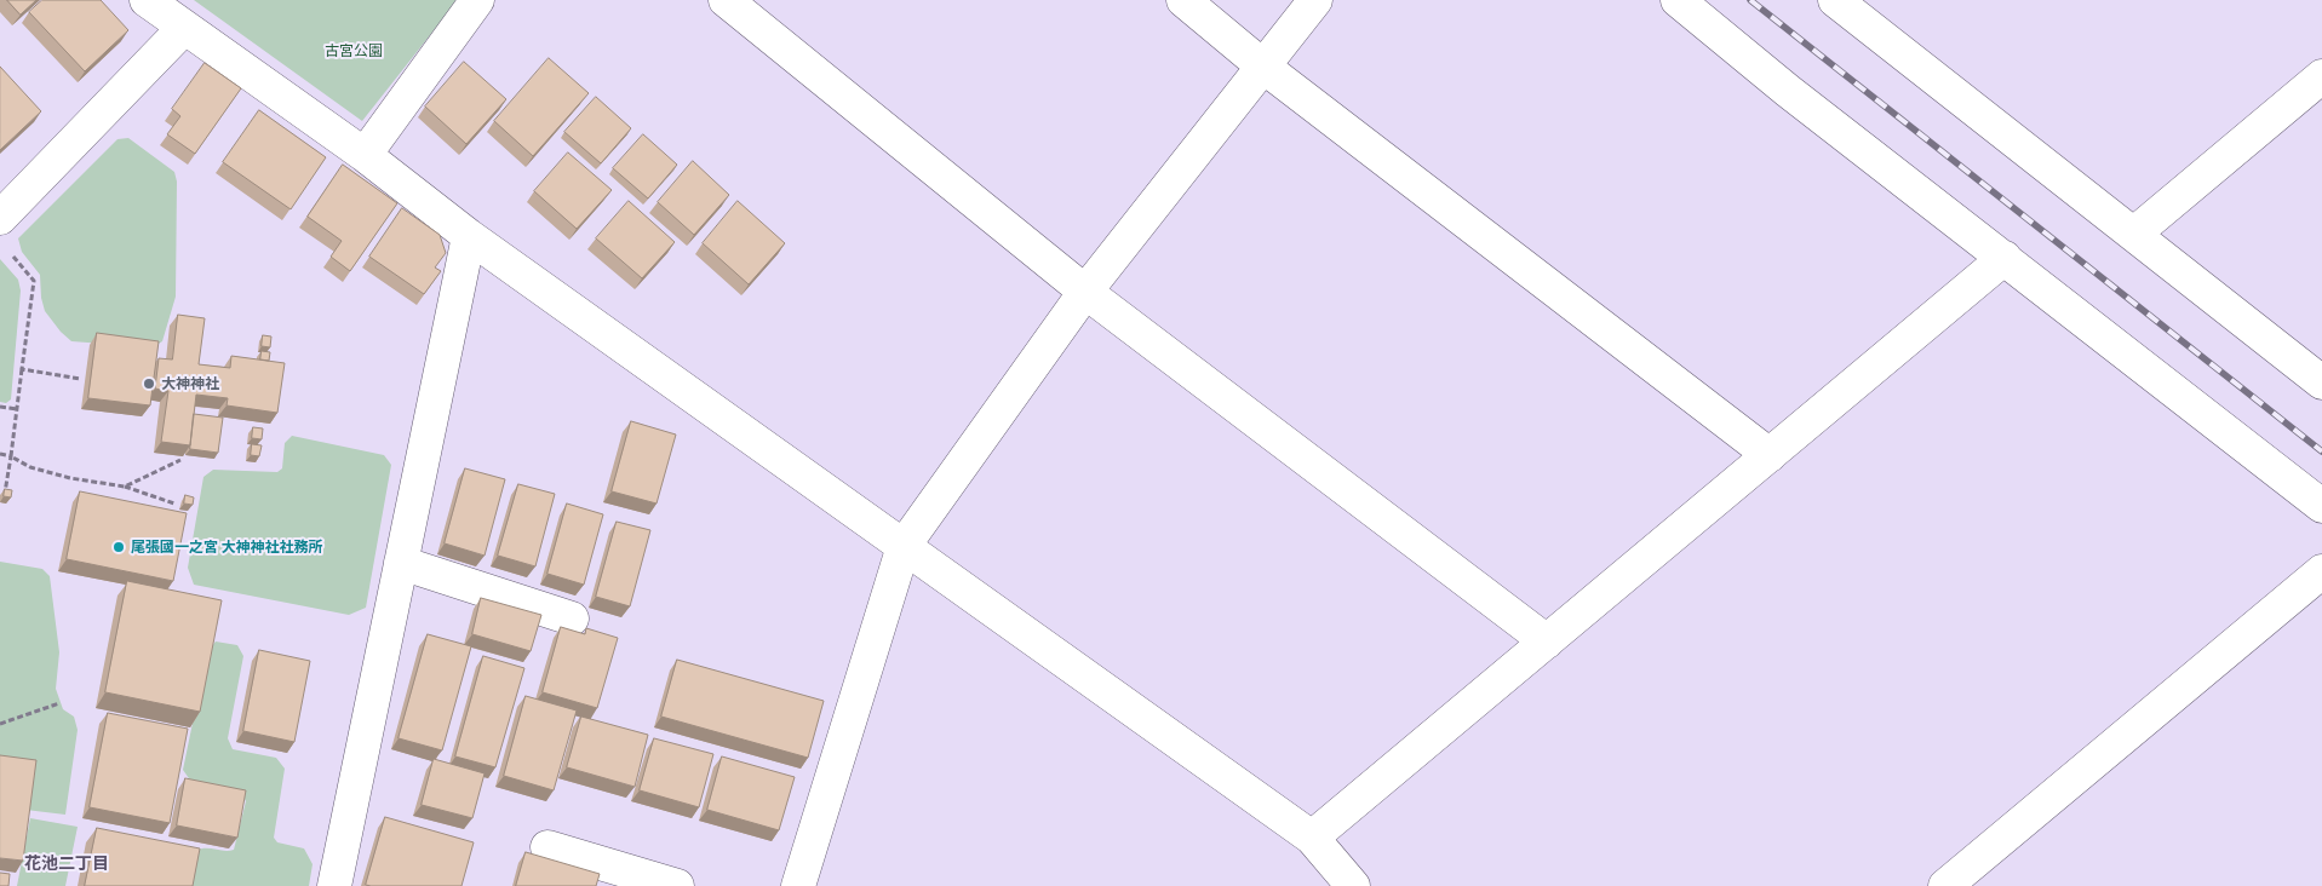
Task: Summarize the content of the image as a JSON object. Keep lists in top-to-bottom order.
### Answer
{
  "districts": ["花池二丁目"],
  "parks": ["古宮公園"],
  "places": ["大神神社", "尾張國一之宮 大神神社社務所"]
}
